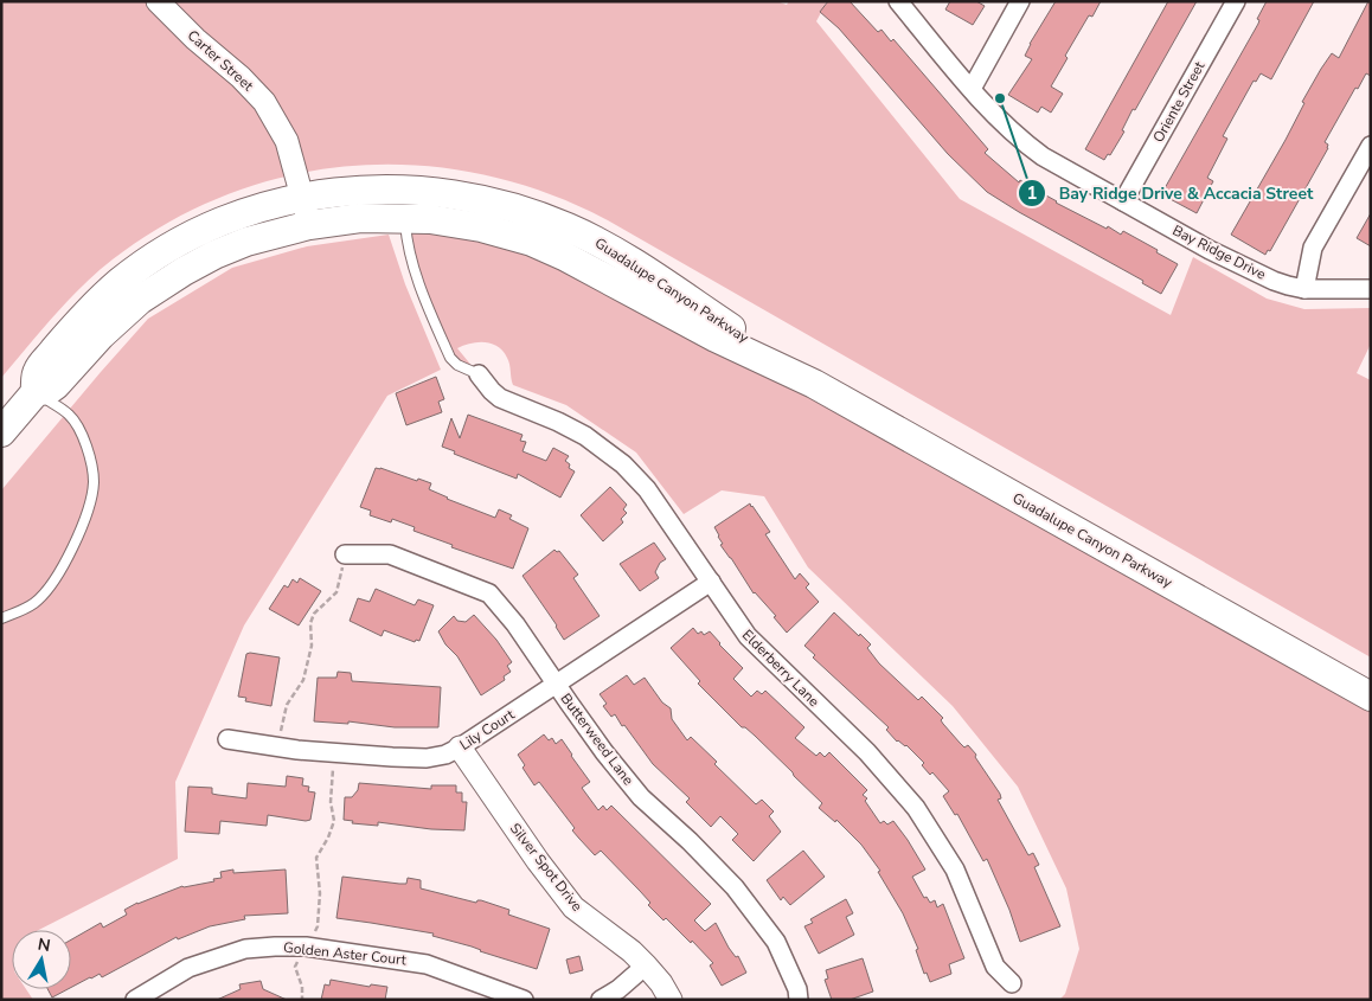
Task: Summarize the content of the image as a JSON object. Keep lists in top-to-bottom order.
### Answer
{
  "streets": {
    "main road": ["Guadalupe Canyon Parkway"],
    "street": [
      "Carter Street",
      "Oriente Street",
      "Bay Ridge Drive",
      "Elderberry Lane",
      "Lily Court",
      "Butterweed Lane",
      "Silver Spot Drive",
      "Golden Aster Court"
    ]
  },
  "crossings": [
    ["Carter Street", "Guadalupe Canyon Parkway"],
    ["Oriente Street", "Bay Ridge Drive"],
    ["Elderberry Lane", "Lily Court"],
    ["Lily Court", "Butterweed Lane"],
    ["Lily Court", "Silver Spot Drive"]
  ],
  "places": ["Bay Ridge Drive & Accacia Street"],
  "north": "top"
}
